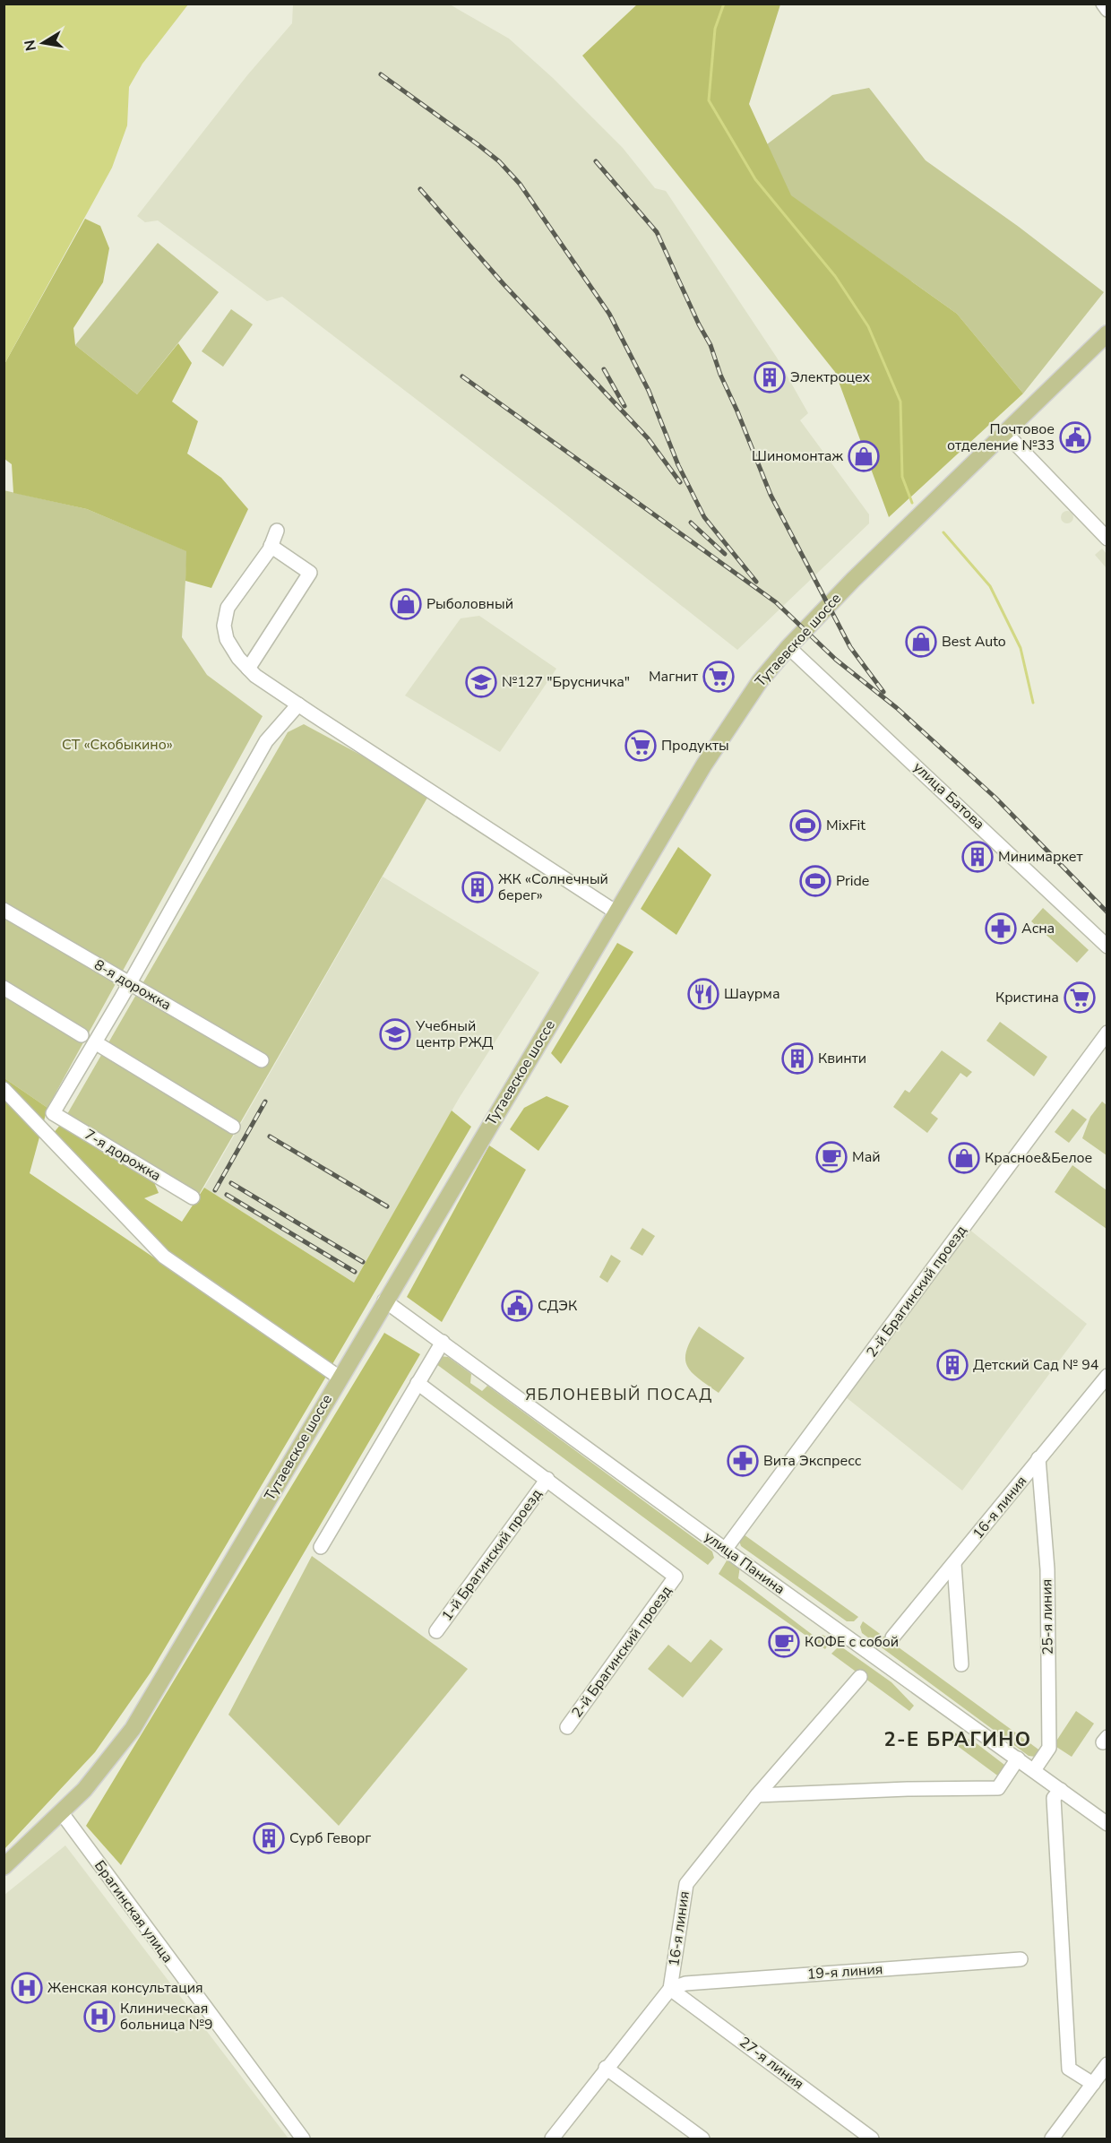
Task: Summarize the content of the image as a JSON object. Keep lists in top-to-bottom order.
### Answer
{
  "streets": {
    "main road": ["Тутаевское шоссе"],
    "street": [
      "улица Батова",
      "8-я дорожка",
      "7-я дорожка",
      "2-й Брагинский проезд",
      "16-я линия",
      "1-й Брагинский проезд",
      "улица Панина",
      "25-я линия",
      "Брагинская улица",
      "19-я линия",
      "27-я линия"
    ]
  },
  "crossings": [
    ["Тутаевское шоссе", "улица Батова"],
    ["Тутаевское шоссе", "улица Панина"],
    ["Тутаевское шоссе", "Брагинская улица"],
    ["2-й Брагинский проезд", "1-й Брагинский проезд"],
    ["2-й Брагинский проезд", "улица Панина"],
    ["16-я линия", "25-я линия"],
    ["16-я линия", "19-я линия"],
    ["16-я линия", "27-я линия"],
    ["улица Панина", "25-я линия"],
    ["19-я линия", "27-я линия"]
  ],
  "districts": ["ЯБЛОНЕВЫЙ ПОСАД", "2-Е БРАГИНО"],
  "parks": ["СТ «Скобыкино»"],
  "places": {
    "building": [
      "Электроцех",
      "Минимаркет",
      "ЖК «Солнечный берег»",
      "Квинти",
      "Детский Сад № 94",
      "Сурб Геворг"
    ],
    "public building": ["Почтовое отделение №33", "СДЭК"],
    "shop": [
      "Шиномонтаж",
      "Рыболовный",
      "Best Auto",
      "Красное&Белое"
    ],
    "supermarket": ["Магнит", "Продукты", "Кристина"],
    "school or university": ["№127 \"Брусничка\"", "Учебный центр РЖД"],
    "sports": ["MixFit", "Pride"],
    "pharmacy": ["Асна", "Вита Экспресс"],
    "restaurant": ["Шаурма"],
    "cafe": ["Май", "КОФЕ с собой"],
    "hospital": ["Женская консультация", "Клиническая больница №9"]
  },
  "north": "left"
}
